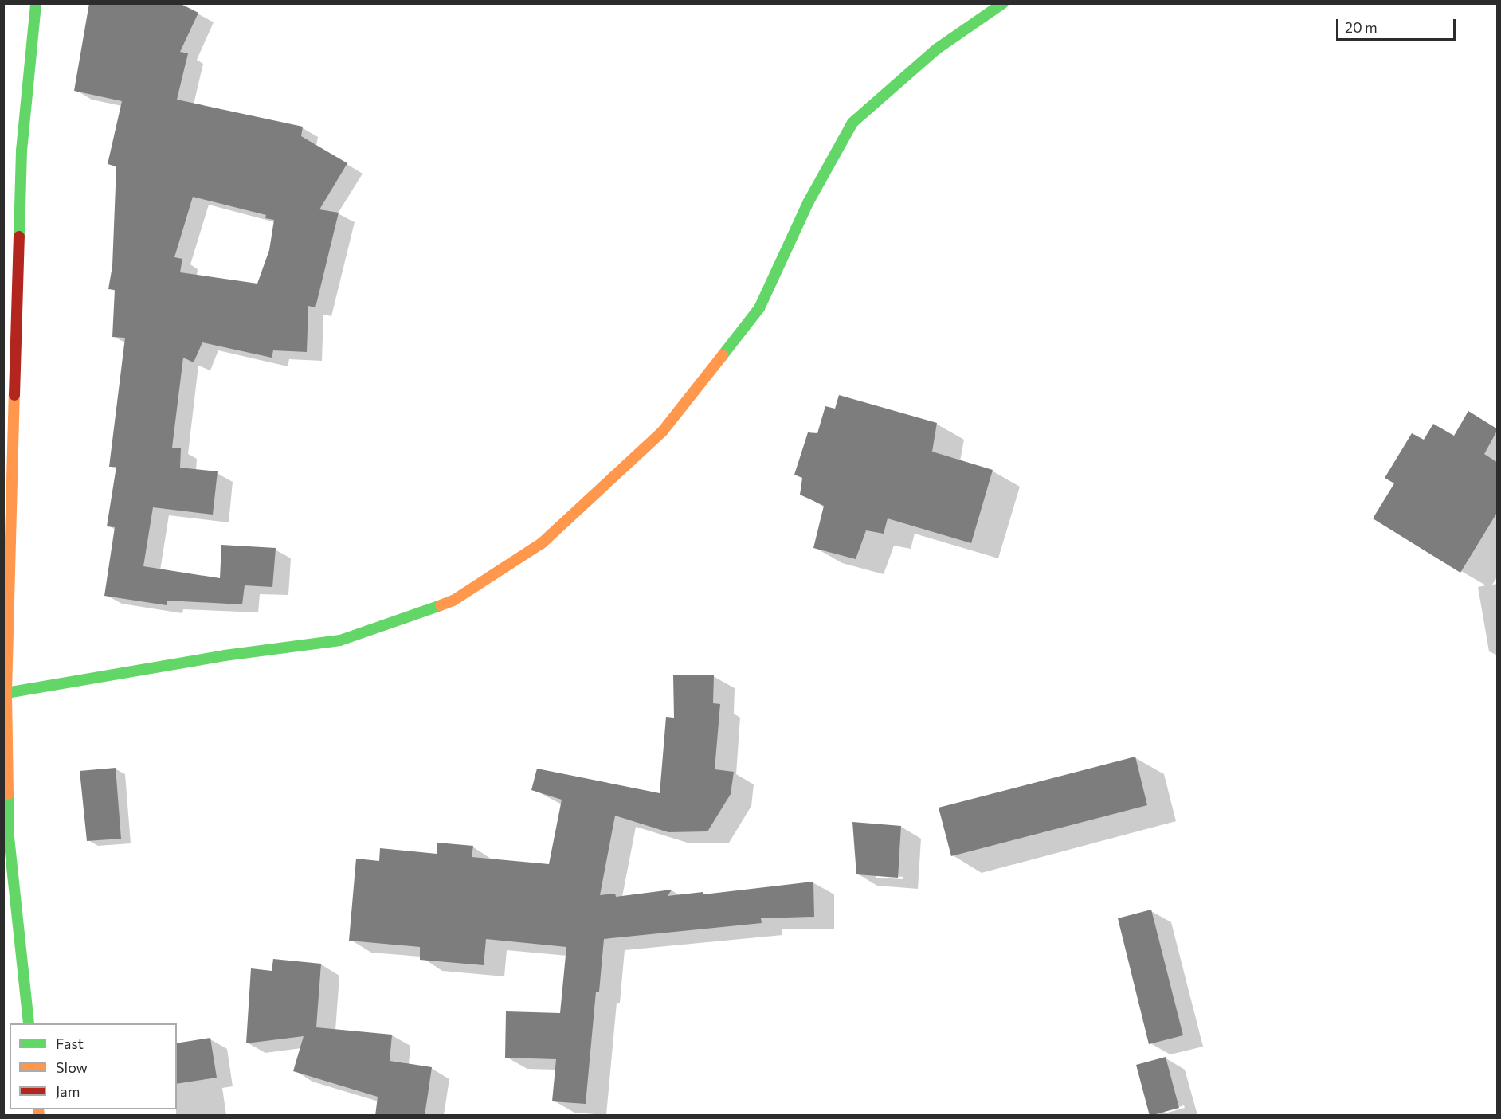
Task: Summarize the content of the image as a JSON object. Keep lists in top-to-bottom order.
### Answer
{
  "legend": ["Fast", "Slow", "Jam"],
  "scale_bar": "20 m"
}
